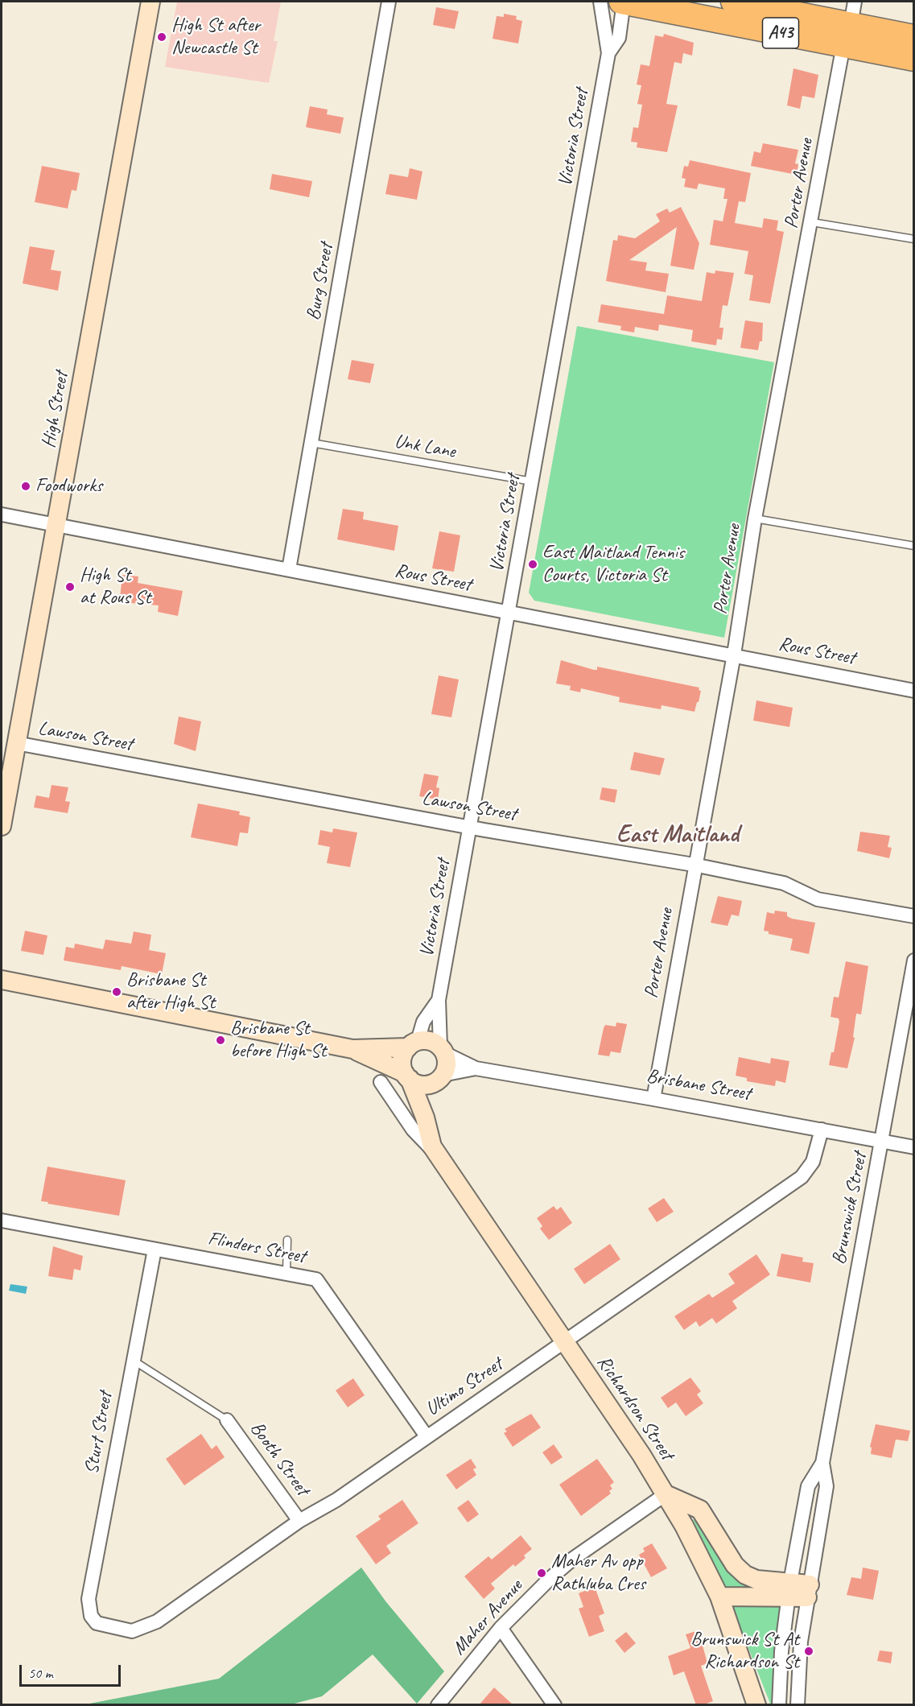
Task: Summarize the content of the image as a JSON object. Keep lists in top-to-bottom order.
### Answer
{
  "streets": {
    "highway": ["A43"],
    "main road": ["High Street", "Richardson Street"],
    "street": [
      "Victoria Street",
      "Porter Avenue",
      "Burg Street",
      "Rous Street",
      "Lawson Street",
      "Brisbane Street",
      "Brunswick Street",
      "Flinders Street",
      "Ultimo Street",
      "Sturt Street",
      "Booth Street",
      "Maher Avenue"
    ],
    "lane": ["Unk Lane"]
  },
  "crossings": [
    ["A43", "Victoria Street"],
    ["A43", "Porter Avenue"],
    ["Victoria Street", "Unk Lane"],
    ["Victoria Street", "Rous Street"],
    ["Victoria Street", "Lawson Street"],
    ["Victoria Street", "Brisbane Street"],
    ["Victoria Street", "Richardson Street"],
    ["Porter Avenue", "Rous Street"],
    ["Porter Avenue", "Lawson Street"],
    ["Porter Avenue", "Brisbane Street"],
    ["Burg Street", "Unk Lane"],
    ["Burg Street", "Rous Street"],
    ["High Street", "Rous Street"],
    ["High Street", "Lawson Street"],
    ["Brisbane Street", "Brunswick Street"],
    ["Brisbane Street", "Ultimo Street"],
    ["Brisbane Street", "Richardson Street"],
    ["Flinders Street", "Ultimo Street"],
    ["Flinders Street", "Sturt Street"],
    ["Ultimo Street", "Richardson Street"],
    ["Ultimo Street", "Sturt Street"],
    ["Ultimo Street", "Booth Street"],
    ["Richardson Street", "Maher Avenue"]
  ],
  "districts": ["East Maitland"],
  "places": [
    "High St after Newcastle St",
    "Foodworks",
    "East Maitland Tennis Courts, Victoria St",
    "High St at Rous St",
    "Brisbane St after High St",
    "Brisbane St before High St",
    "Maher Av opp Rathluba Cres",
    "Brunswick St At Richardson St"
  ],
  "scale_bar": "50 m"
}
